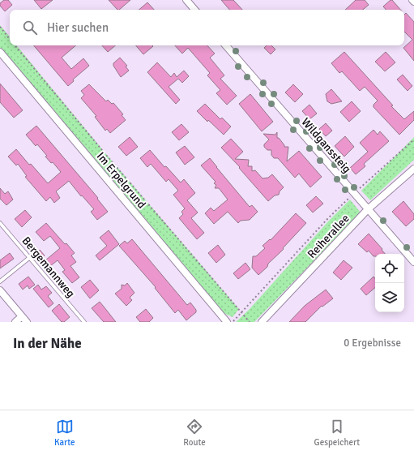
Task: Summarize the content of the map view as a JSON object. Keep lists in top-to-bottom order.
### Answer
{
  "streets": {
    "street": ["Wildganssteig", "Im Erpelgrund", "Reiherallee"],
    "lane": ["Bergemannweg"]
  },
  "crossings": [
    ["Wildganssteig", "Reiherallee"]
  ],
  "page": {
    "search": "Hier suchen",
    "heading": ["In der Nähe", "0 Ergebnisse"],
    "nav": ["Karte", "Route", "Gespeichert"]
  }
}
